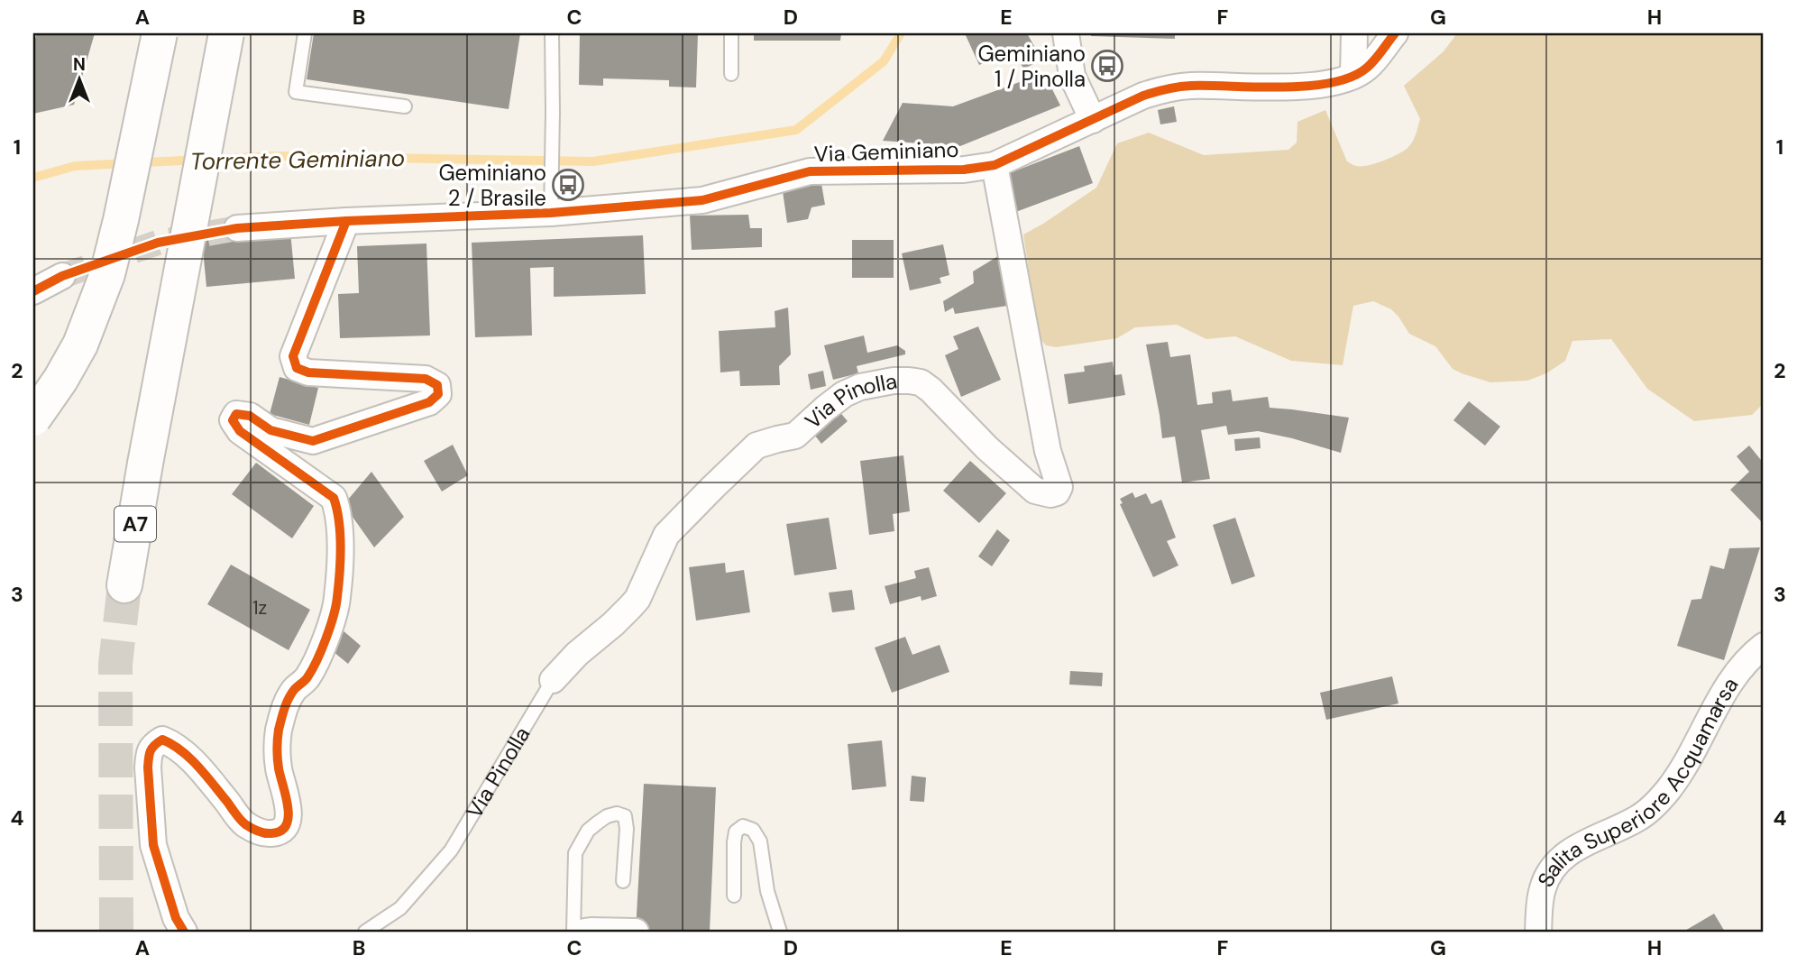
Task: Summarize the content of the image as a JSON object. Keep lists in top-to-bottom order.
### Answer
{
  "streets": {
    "highway": ["A7"],
    "street": ["Via Geminiano", "Via Pinolla", "Salita Superiore Acquamarsa"]
  },
  "crossings": [
    ["Via Geminiano", "Via Pinolla"]
  ],
  "water": ["Torrente Geminiano"],
  "places": {
    "bus stop": ["Geminiano 1 / Pinolla", "Geminiano 2 / Brasile"]
  },
  "house_numbers": ["1z"],
  "north": "top",
  "grid": {
    "columns": [
      "A",
      "B",
      "C",
      "D",
      "E",
      "F",
      "G",
      "H"
    ],
    "rows": [
      "1",
      "2",
      "3",
      "4"
    ]
  }
}
